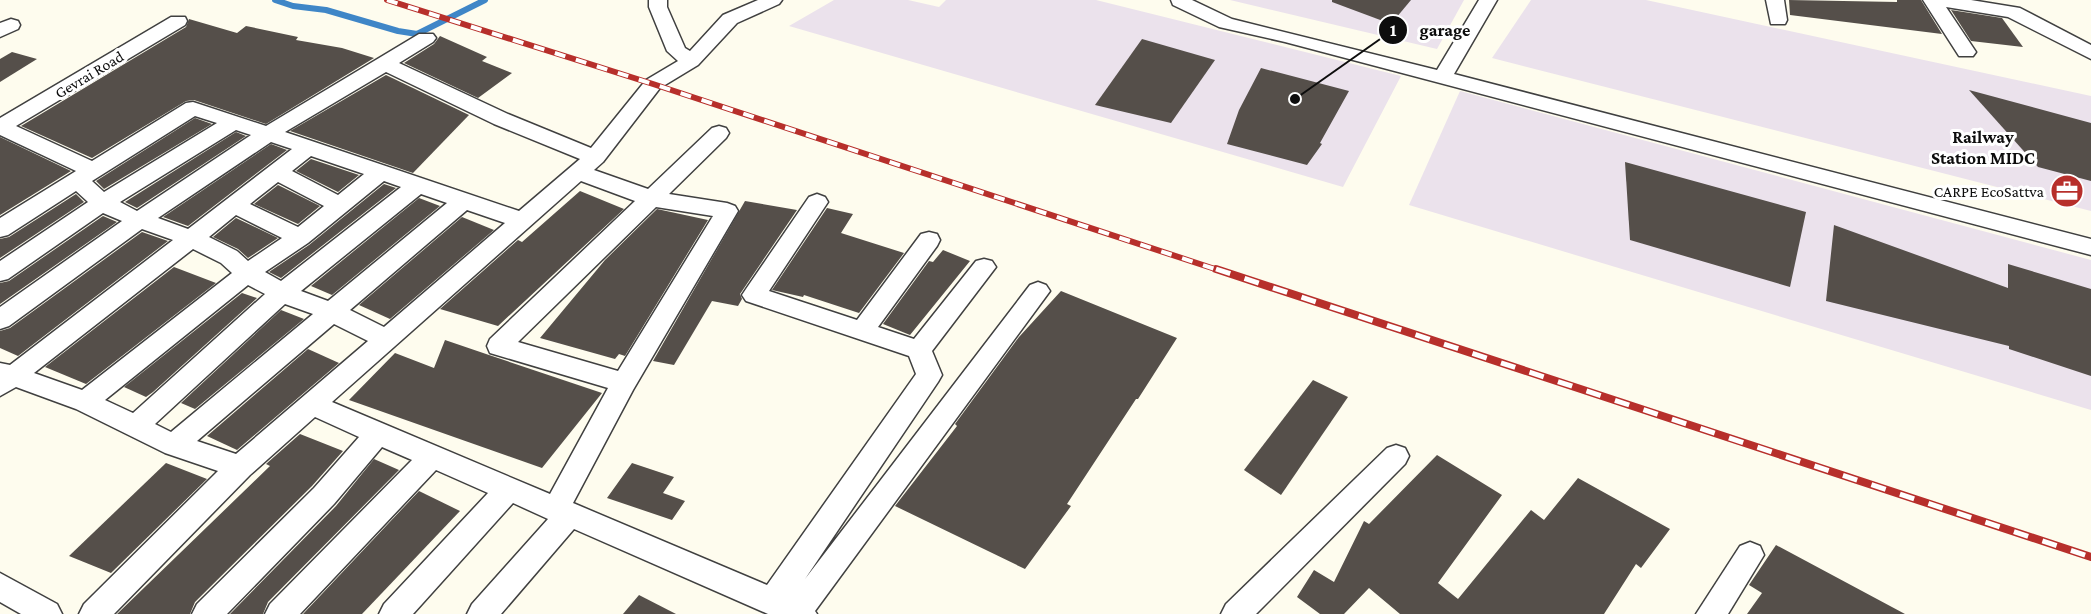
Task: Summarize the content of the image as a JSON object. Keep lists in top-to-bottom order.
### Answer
{
  "streets": {
    "street": ["Gevrai Road"]
  },
  "districts": ["Railway Station MIDC"],
  "places": {
    "other": ["garage"],
    "office": ["CARPE EcoSattva"]
  }
}
